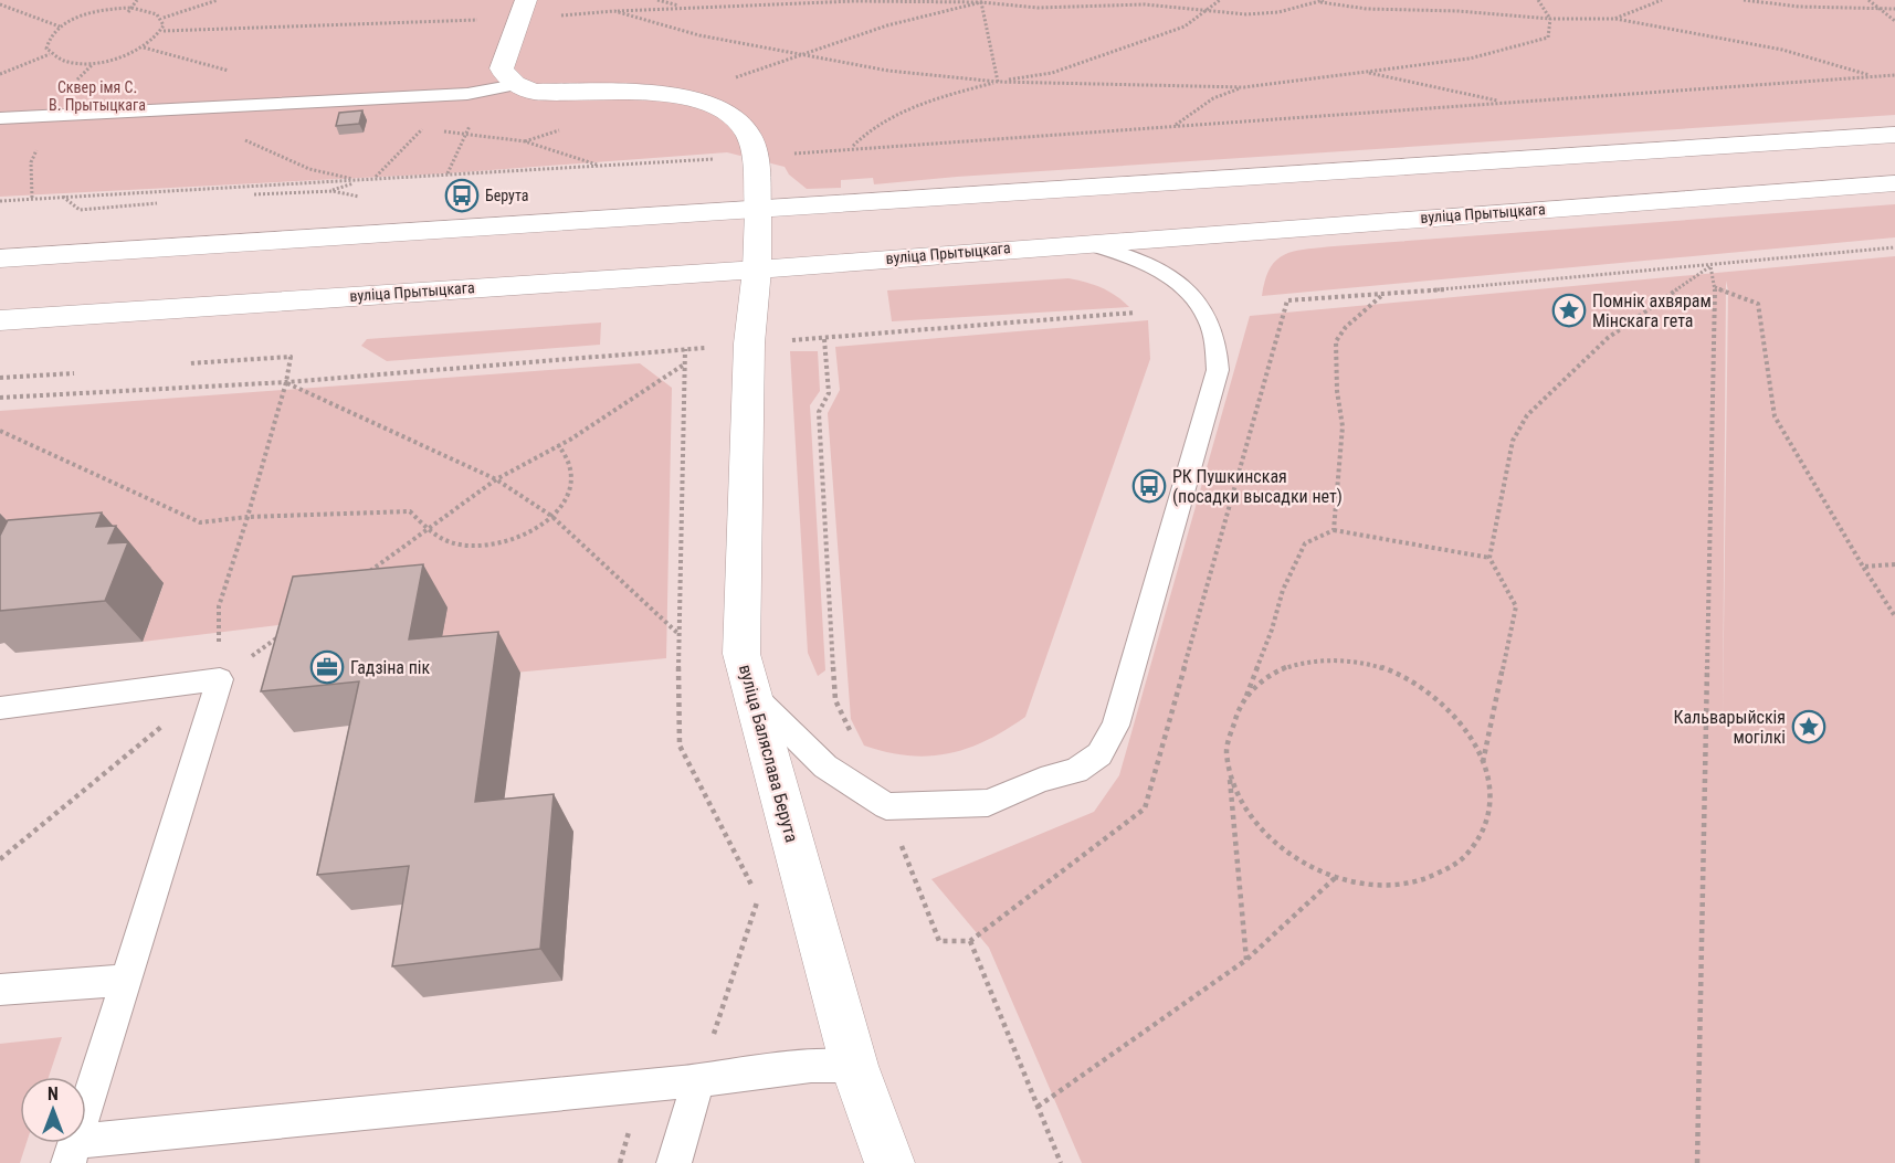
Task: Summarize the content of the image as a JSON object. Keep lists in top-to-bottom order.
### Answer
{
  "streets": {
    "main road": ["вуліца Прытыцкага", "вуліца Баляслава Берута"]
  },
  "crossings": [
    ["вуліца Прытыцкага", "вуліца Баляслава Берута"]
  ],
  "parks": ["Сквер імя С. В. Прытыцкага"],
  "places": {
    "bus stop": ["Берута", "РК Пушкинская (посадки высадки нет)"],
    "place": ["Помнік ахвярам Мінскага гета", "Кальварыйскія могілкі"],
    "office": ["Гадзіна пік"]
  },
  "north": "top"
}
